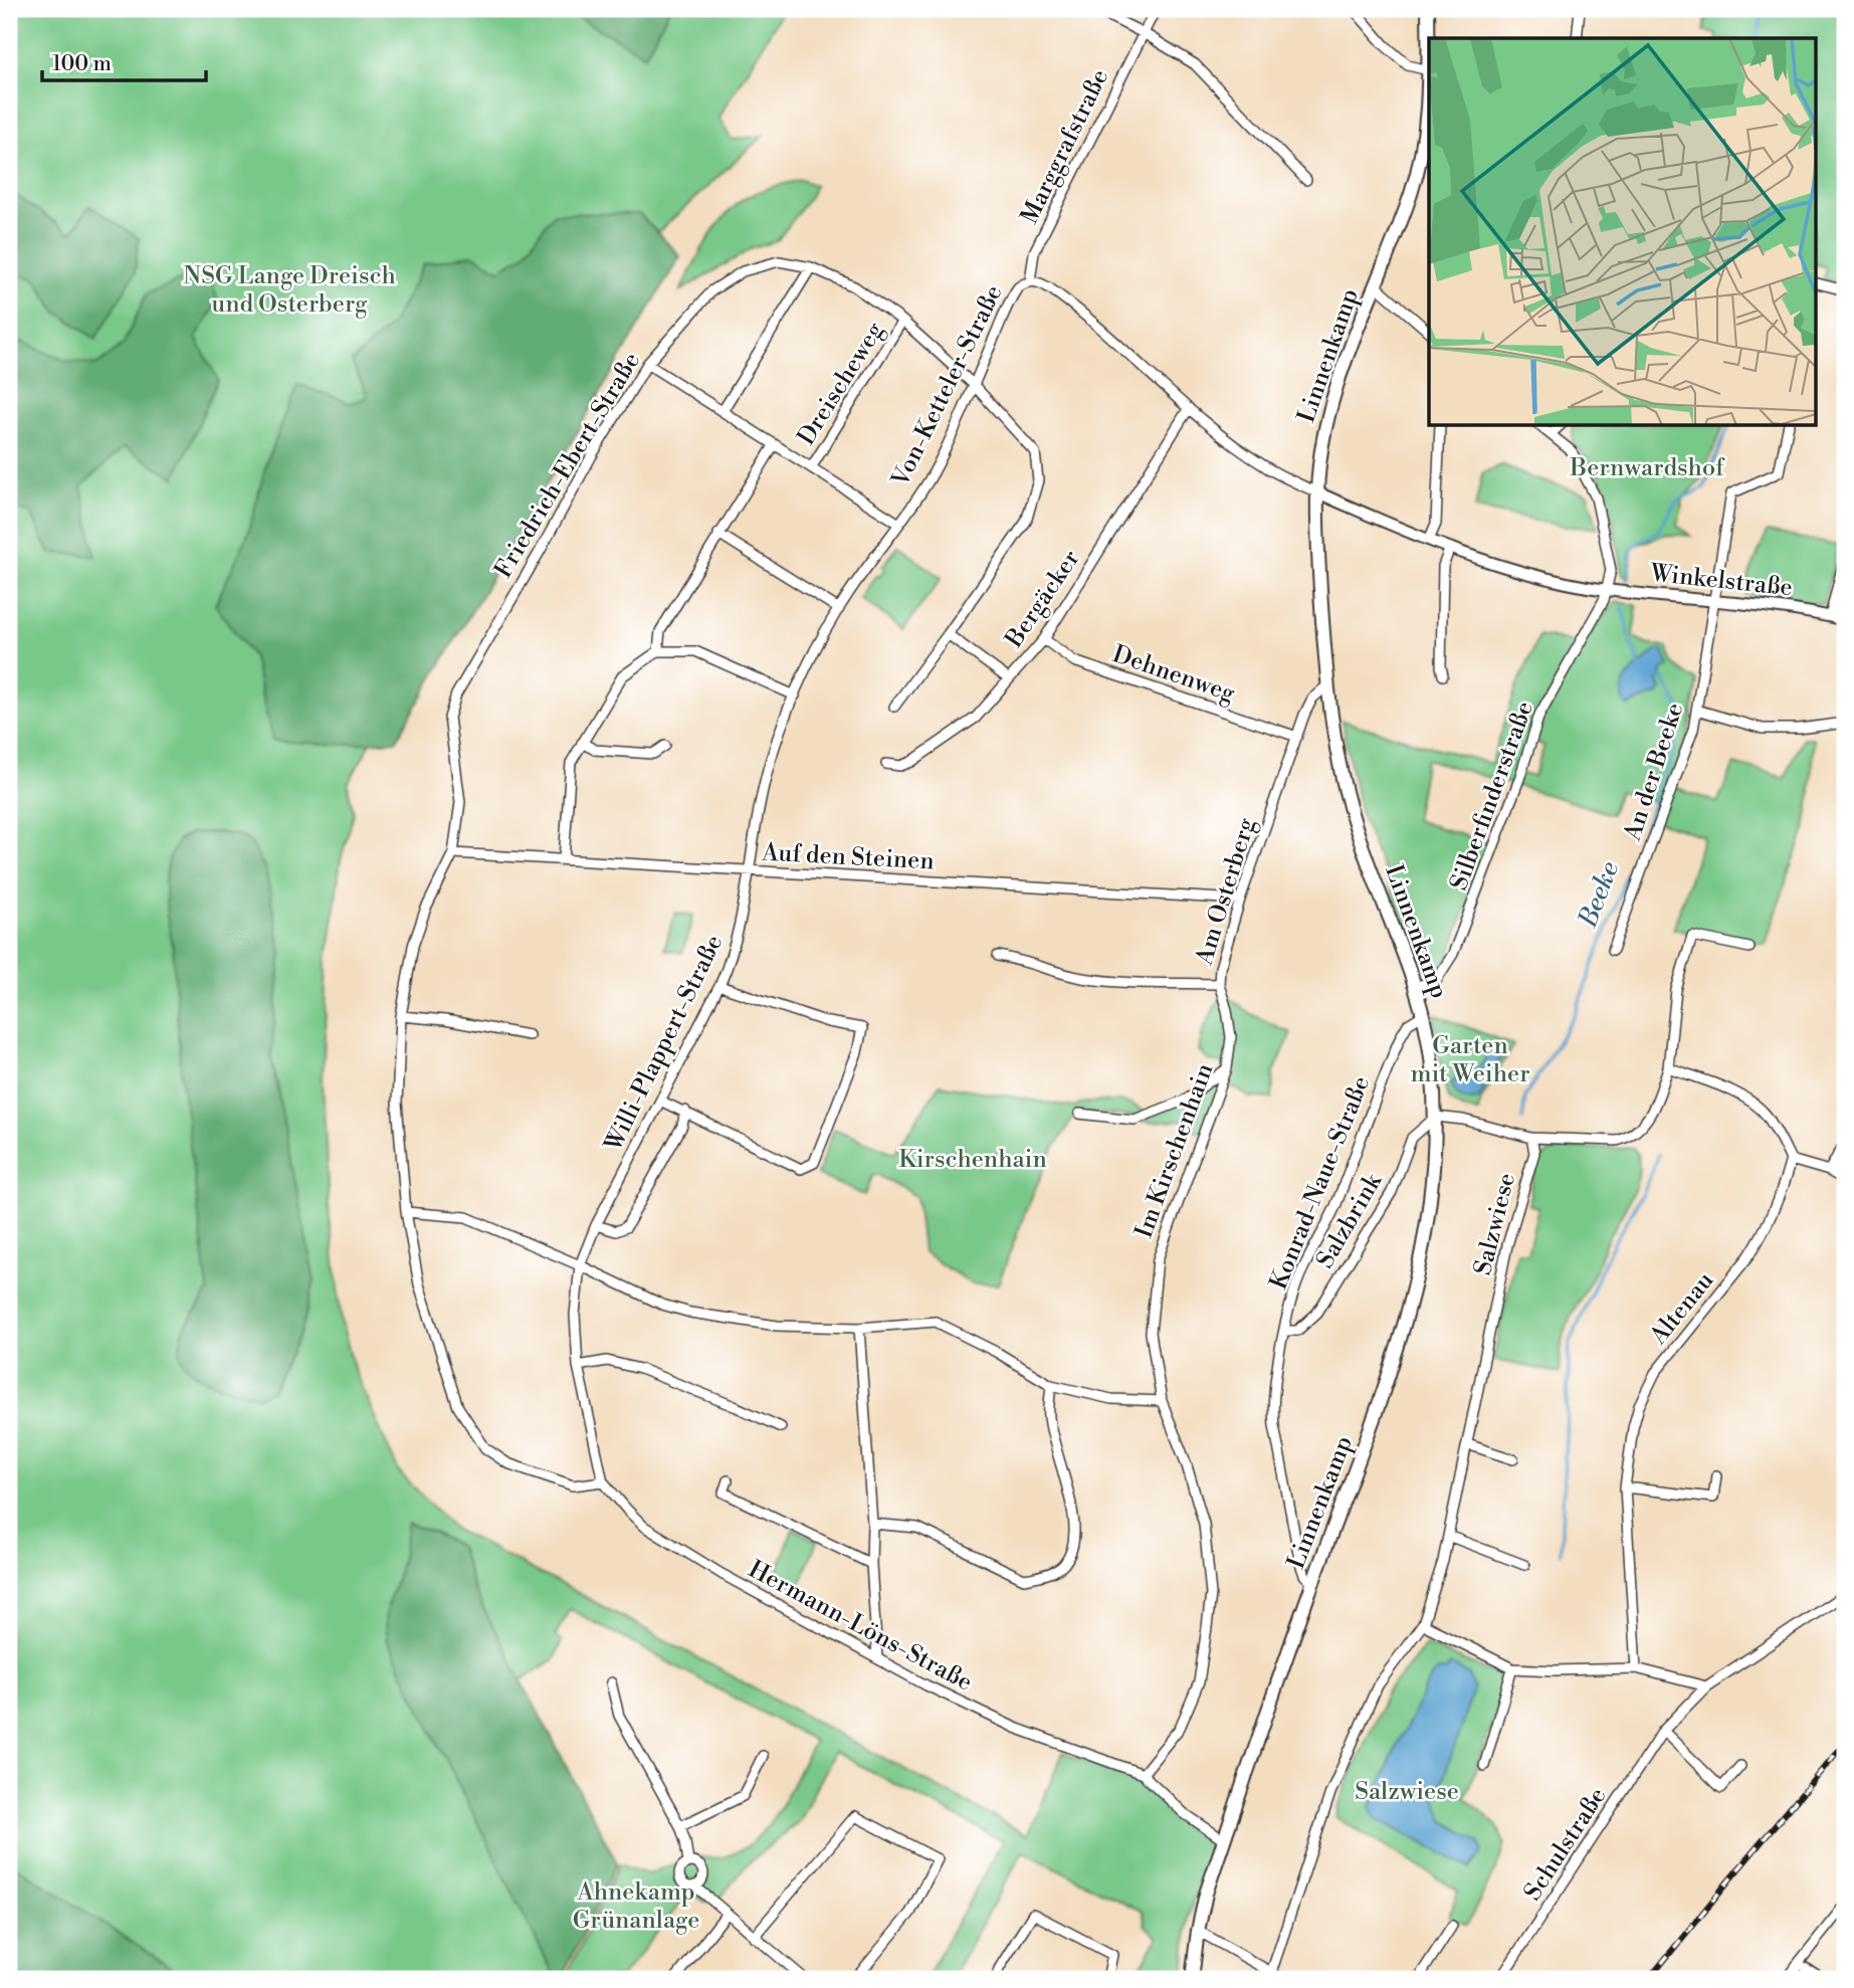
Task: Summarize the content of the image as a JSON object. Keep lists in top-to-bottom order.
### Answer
{
  "streets": {
    "main road": ["Linnenkamp"],
    "street": [
      "Marggrafstraße",
      "Dreischeweg",
      "Von-Ketteler-Straße",
      "Friedrich-Ebert-Straße",
      "Winkelstraße",
      "Bergäcker",
      "Dehnenweg",
      "An der Beeke",
      "Silberfinderstraße",
      "Auf den Steinen",
      "Am Osterberg",
      "Willi-Plappert-Straße",
      "Im Kirschenhain",
      "Konrad-Naue-Straße",
      "Salzbrink",
      "Salzwiese",
      "Altenau",
      "Hermann-Löns-Straße",
      "Schulstraße"
    ]
  },
  "crossings": [
    ["Marggrafstraße", "Von-Ketteler-Straße"],
    ["Linnenkamp", "Von-Ketteler-Straße"],
    ["Linnenkamp", "Silberfinderstraße"],
    ["Linnenkamp", "Am Osterberg"],
    ["Linnenkamp", "Konrad-Naue-Straße"],
    ["Linnenkamp", "Salzbrink"],
    ["Linnenkamp", "Hermann-Löns-Straße"],
    ["Dreischeweg", "Von-Ketteler-Straße"],
    ["Dreischeweg", "Friedrich-Ebert-Straße"],
    ["Von-Ketteler-Straße", "Friedrich-Ebert-Straße"],
    ["Von-Ketteler-Straße", "Winkelstraße"],
    ["Von-Ketteler-Straße", "Bergäcker"],
    ["Von-Ketteler-Straße", "Silberfinderstraße"],
    ["Von-Ketteler-Straße", "Auf den Steinen"],
    ["Von-Ketteler-Straße", "Willi-Plappert-Straße"],
    ["Friedrich-Ebert-Straße", "Auf den Steinen"],
    ["Friedrich-Ebert-Straße", "Willi-Plappert-Straße"],
    ["Friedrich-Ebert-Straße", "Hermann-Löns-Straße"],
    ["Winkelstraße", "An der Beeke"],
    ["Winkelstraße", "Silberfinderstraße"],
    ["Bergäcker", "Dehnenweg"],
    ["Dehnenweg", "Am Osterberg"],
    ["Auf den Steinen", "Am Osterberg"],
    ["Auf den Steinen", "Willi-Plappert-Straße"],
    ["Am Osterberg", "Im Kirschenhain"],
    ["Willi-Plappert-Straße", "Hermann-Löns-Straße"],
    ["Im Kirschenhain", "Hermann-Löns-Straße"],
    ["Konrad-Naue-Straße", "Salzbrink"]
  ],
  "water": ["Beeke"],
  "parks": [
    "NSG Lange Dreisch und Osterberg",
    "Bernwardshof",
    "Garten mit Weiher",
    "Kirschenhain",
    "Salzwiese",
    "Ahnekamp Grünanlage"
  ],
  "scale_bar": "100 m"
}
